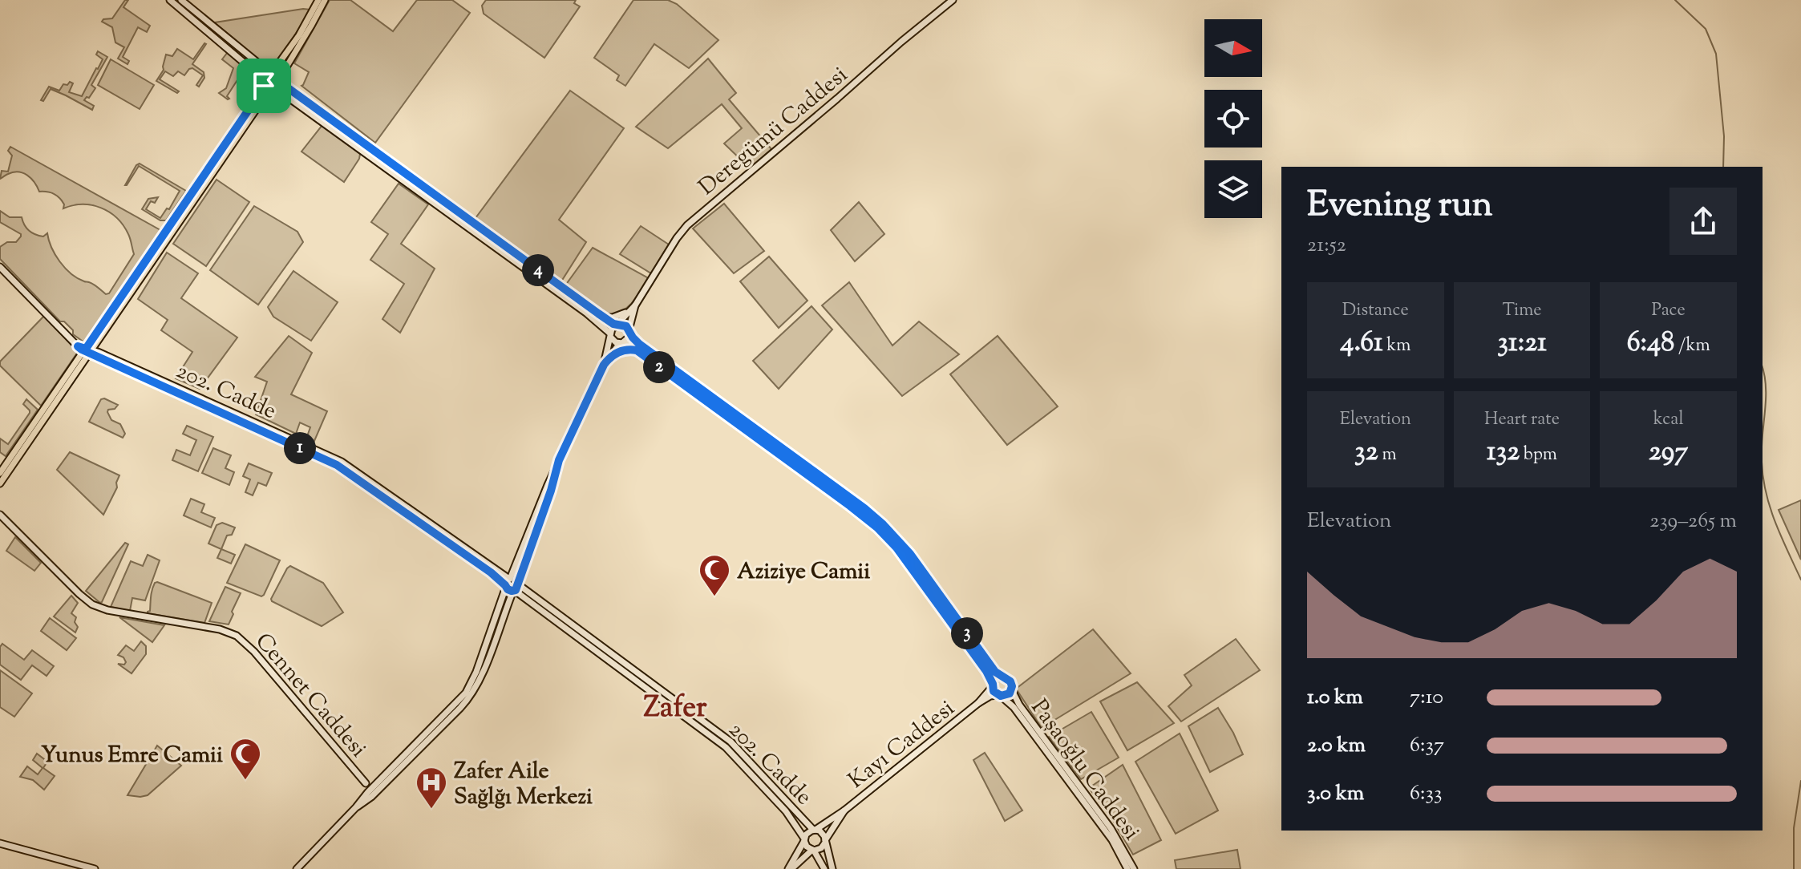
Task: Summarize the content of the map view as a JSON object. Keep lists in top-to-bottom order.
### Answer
{
  "streets": {
    "street": [
      "Deregümü Caddesi",
      "202. Cadde",
      "Cennet Caddesi",
      "Kayı Caddesi",
      "Paşaoğlu Caddesi"
    ]
  },
  "crossings": [
    ["202. Cadde", "Kayı Caddesi"],
    ["Kayı Caddesi", "Paşaoğlu Caddesi"]
  ],
  "districts": ["Zafer"],
  "places": {
    "mosque": ["Aziziye Camii", "Yunus Emre Camii"],
    "hospital": ["Zafer Aile Sağlğı Merkezi"]
  },
  "north": "right",
  "page": {
    "heading": ["Evening run", "21:52"],
    "pins": [
      "4",
      "2",
      "1",
      "3"
    ],
    "stats": [
      ["Distance", "4.61 km"],
      ["Time", "31:21"],
      ["Pace", "6:48 /km"],
      ["Elevation", "32 m"],
      ["Heart rate", "132 bpm"],
      ["kcal", "297"]
    ],
    "chart": ["Elevation", "239–265 m"],
    "list": [
      {
        "name": "1.0 km",
        "note": "7:10"
      },
      {
        "name": "2.0 km",
        "note": "6:37"
      },
      {
        "name": "3.0 km",
        "note": "6:33"
      }
    ]
  }
}
